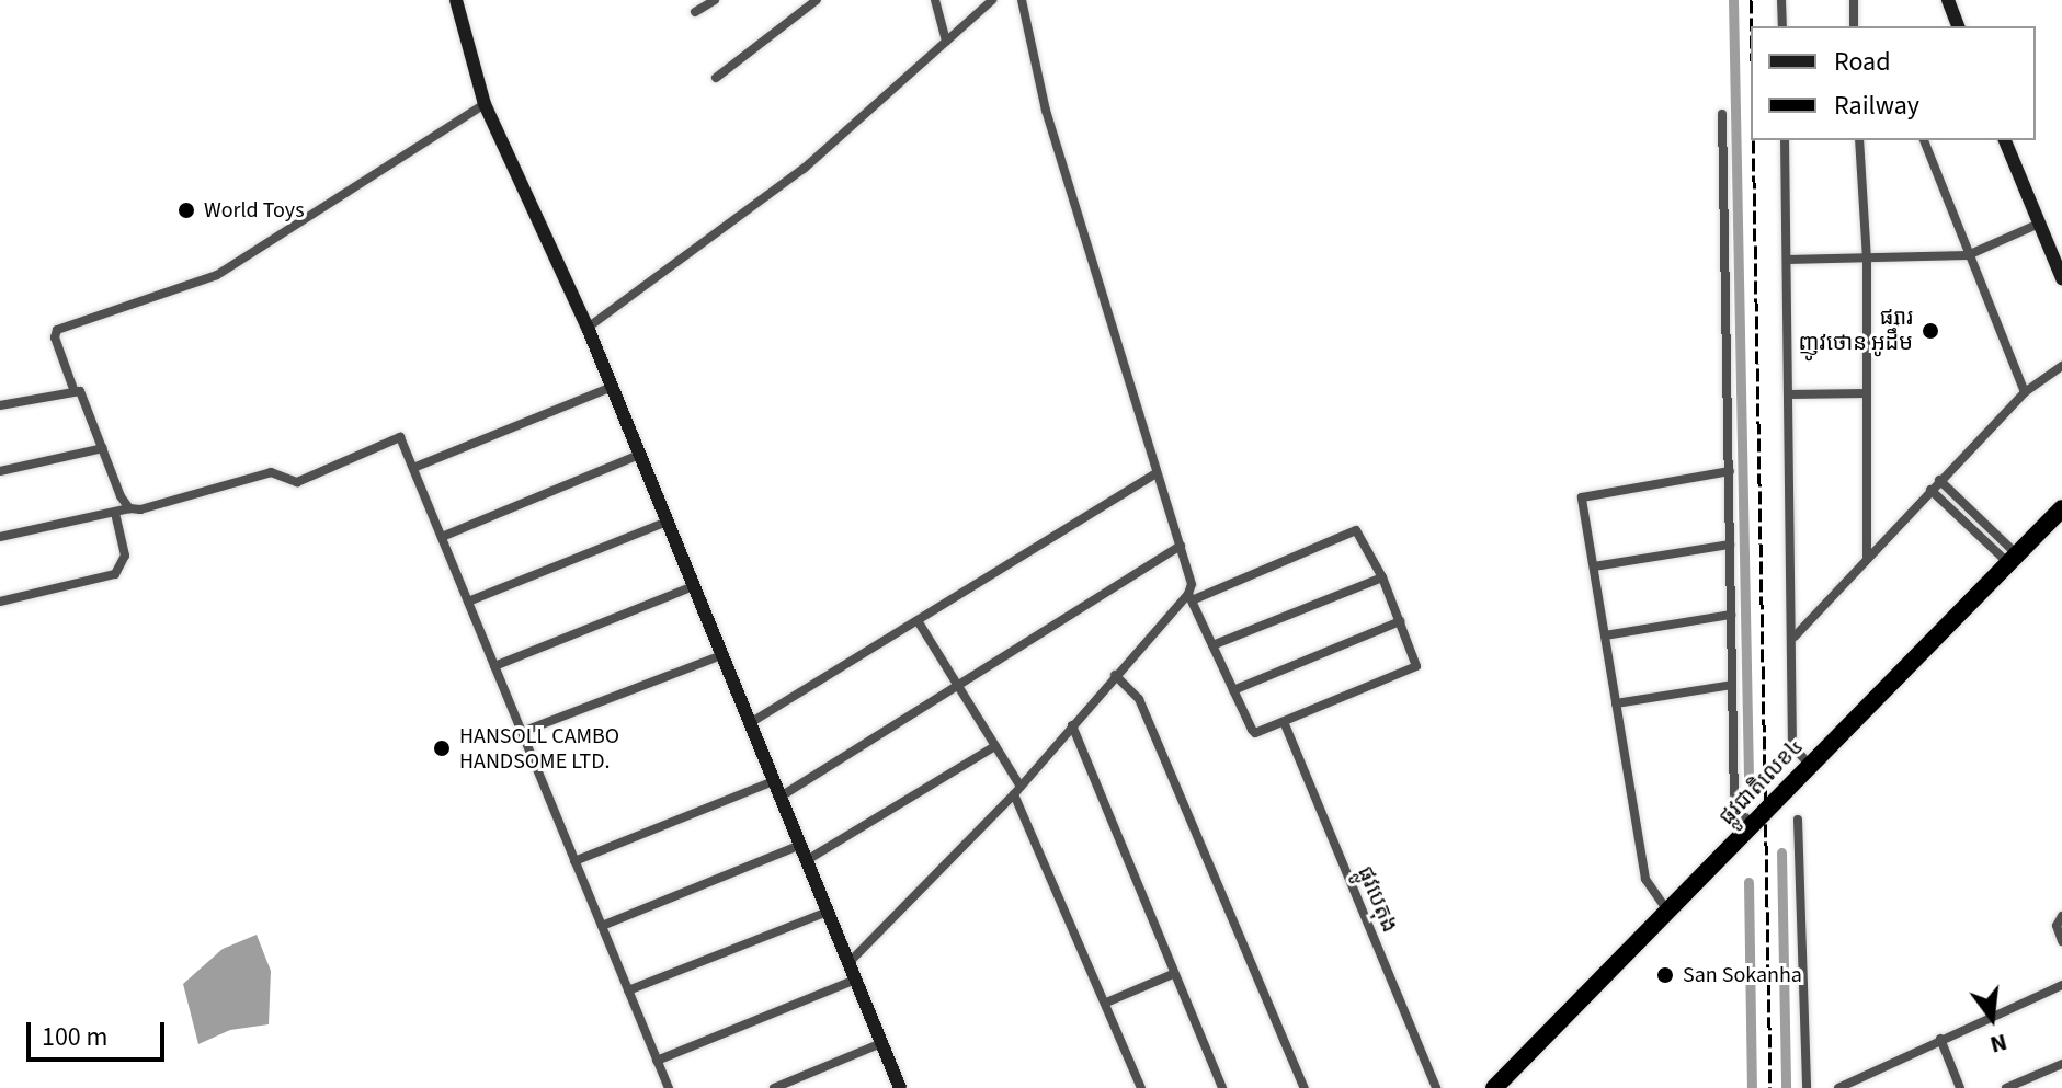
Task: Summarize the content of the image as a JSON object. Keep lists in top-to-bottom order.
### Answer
{
  "streets": {
    "highway": ["ផ្លូវជាតិលេខ៤"],
    "street": ["ផ្លូវបេតុង"]
  },
  "places": [
    "World Toys",
    "ផ្សារ ញូវថោន អូដឹម",
    "HANSOLL CAMBO HANDSOME LTD.",
    "San Sokanha"
  ],
  "legend": ["Road", "Railway"],
  "scale_bar": "100 m",
  "north": "bottom"
}
